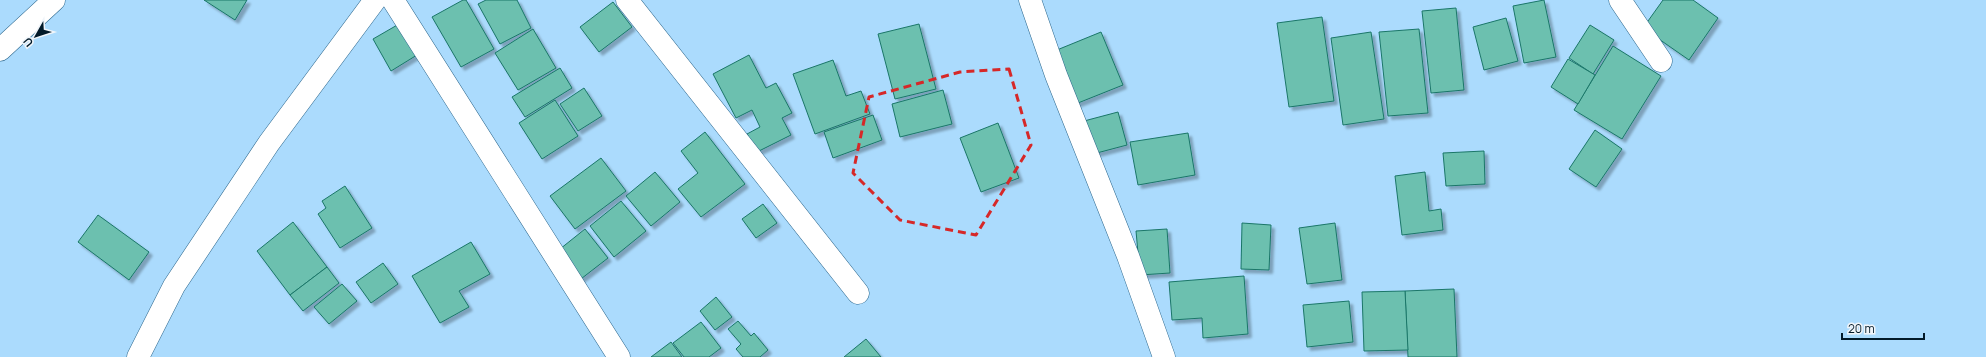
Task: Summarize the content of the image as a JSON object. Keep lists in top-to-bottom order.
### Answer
{
  "scale_bar": "20 m",
  "north": "bottom left"
}
